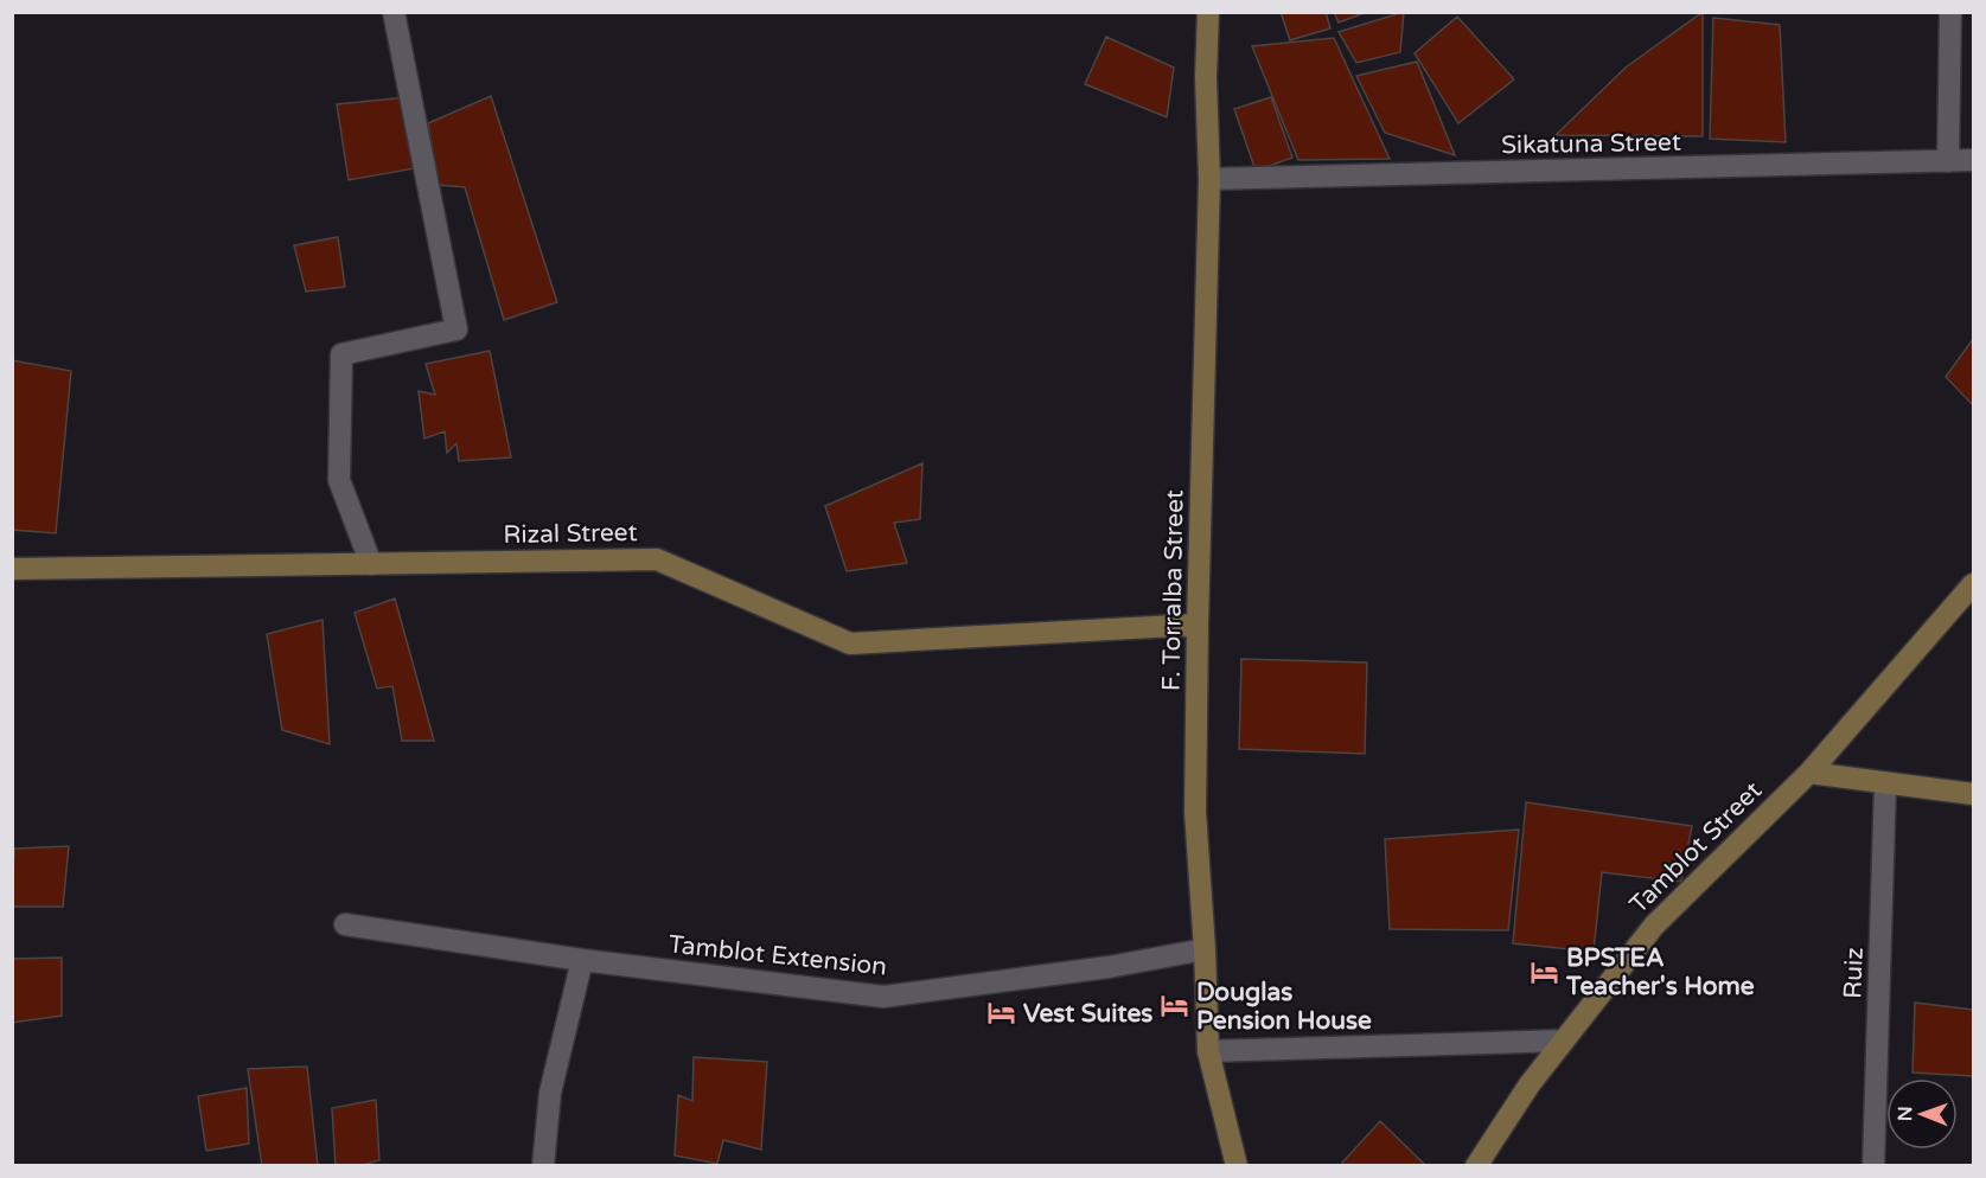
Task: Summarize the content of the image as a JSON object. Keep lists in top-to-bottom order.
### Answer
{
  "streets": {
    "street": [
      "Sikatuna Street",
      "Rizal Street",
      "F. Torralba Street",
      "Tamblot Street",
      "Tamblot Extension",
      "Ruiz"
    ]
  },
  "crossings": [
    ["Sikatuna Street", "F. Torralba Street"],
    ["Rizal Street", "F. Torralba Street"],
    ["F. Torralba Street", "Tamblot Extension"]
  ],
  "places": {
    "hotel": ["BPSTEA Teacher's Home", "Douglas Pension House", "Vest Suites"]
  },
  "north": "left"
}
